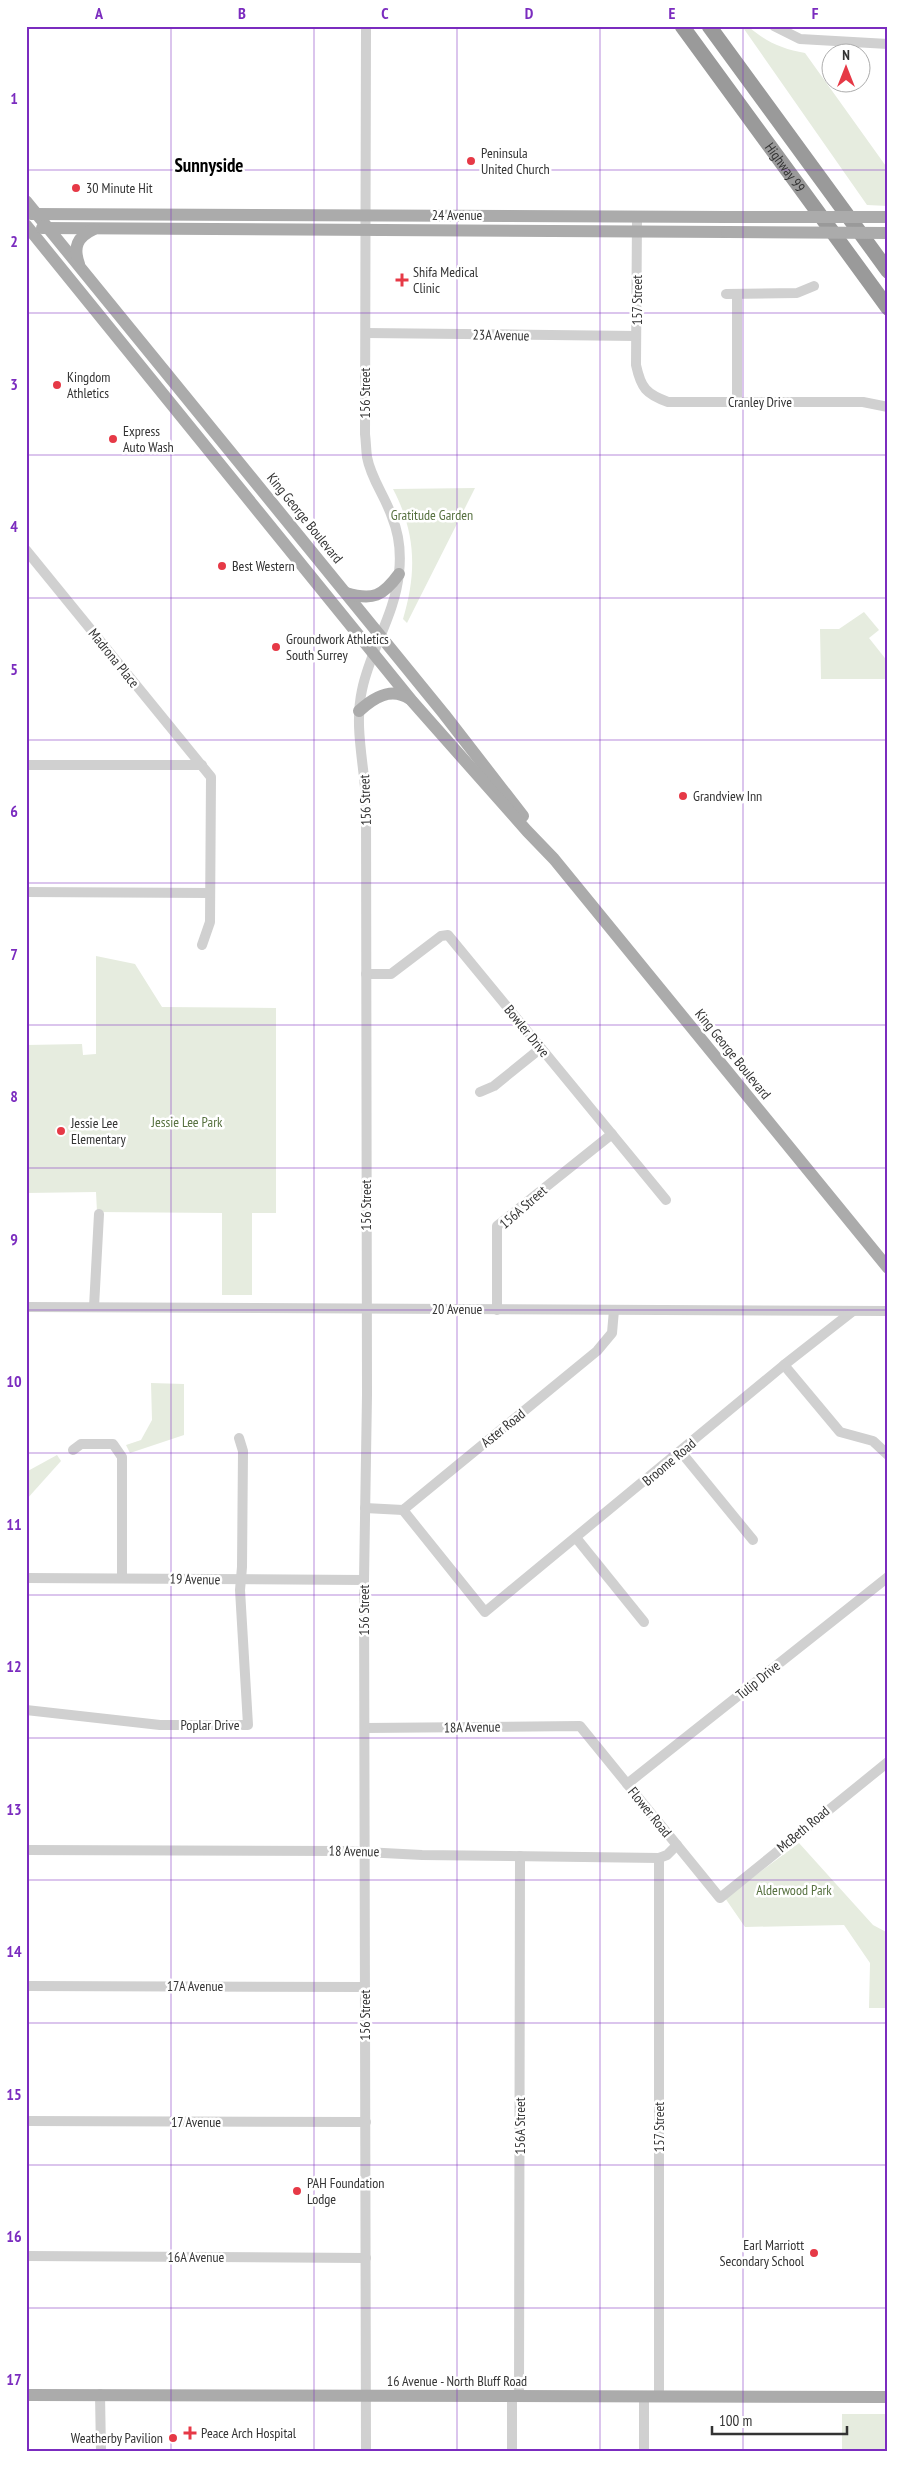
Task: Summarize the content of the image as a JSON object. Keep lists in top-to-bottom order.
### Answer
{
  "streets": {
    "highway": ["Highway 99"],
    "main road": ["24 Avenue", "King George Boulevard", "16 Avenue - North Bluff Road"],
    "street": [
      "157 Street",
      "23A Avenue",
      "156 Street",
      "Cranley Drive",
      "Madrona Place",
      "Bowler Drive",
      "156A Street",
      "20 Avenue",
      "Aster Road",
      "Broome Road",
      "19 Avenue",
      "Tulip Drive",
      "Poplar Drive",
      "18A Avenue",
      "Flower Road",
      "McBeth Road",
      "18 Avenue",
      "17A Avenue",
      "17 Avenue",
      "16A Avenue"
    ]
  },
  "crossings": [
    ["24 Avenue", "157 Street"],
    ["24 Avenue", "156 Street"],
    ["24 Avenue", "King George Boulevard"],
    ["157 Street", "23A Avenue"],
    ["157 Street", "Cranley Drive"],
    ["157 Street", "18 Avenue"],
    ["157 Street", "16 Avenue - North Bluff Road"],
    ["23A Avenue", "156 Street"],
    ["156 Street", "King George Boulevard"],
    ["156 Street", "Bowler Drive"],
    ["156 Street", "20 Avenue"],
    ["156 Street", "19 Avenue"],
    ["156 Street", "18A Avenue"],
    ["156 Street", "18 Avenue"],
    ["156 Street", "17A Avenue"],
    ["156 Street", "17 Avenue"],
    ["156 Street", "16A Avenue"],
    ["156 Street", "16 Avenue - North Bluff Road"],
    ["Bowler Drive", "156A Street"],
    ["156A Street", "20 Avenue"],
    ["156A Street", "18 Avenue"],
    ["156A Street", "16 Avenue - North Bluff Road"],
    ["20 Avenue", "Aster Road"],
    ["20 Avenue", "Broome Road"],
    ["Aster Road", "Broome Road"],
    ["19 Avenue", "Poplar Drive"],
    ["Tulip Drive", "Flower Road"],
    ["18A Avenue", "Flower Road"],
    ["Flower Road", "McBeth Road"]
  ],
  "districts": ["Sunnyside"],
  "parks": ["Gratitude Garden", "Jessie Lee Park", "Alderwood Park"],
  "places": {
    "other": [
      "Peninsula United Church",
      "30 Minute Hit",
      "Kingdom Athletics",
      "Express Auto Wash",
      "Best Western",
      "Groundwork Athletics South Surrey",
      "Grandview Inn",
      "Jessie Lee Elementary",
      "PAH Foundation Lodge",
      "Earl Marriott Secondary School",
      "Weatherby Pavilion"
    ],
    "health": ["Shifa Medical Clinic", "Peace Arch Hospital"]
  },
  "scale_bar": "100 m",
  "north": "top",
  "grid": {
    "columns": [
      "A",
      "B",
      "C",
      "D",
      "E",
      "F"
    ],
    "rows": [
      "1",
      "2",
      "3",
      "4",
      "5",
      "6",
      "7",
      "8",
      "9",
      "10",
      "11",
      "12",
      "13",
      "14",
      "15",
      "16",
      "17"
    ]
  }
}
